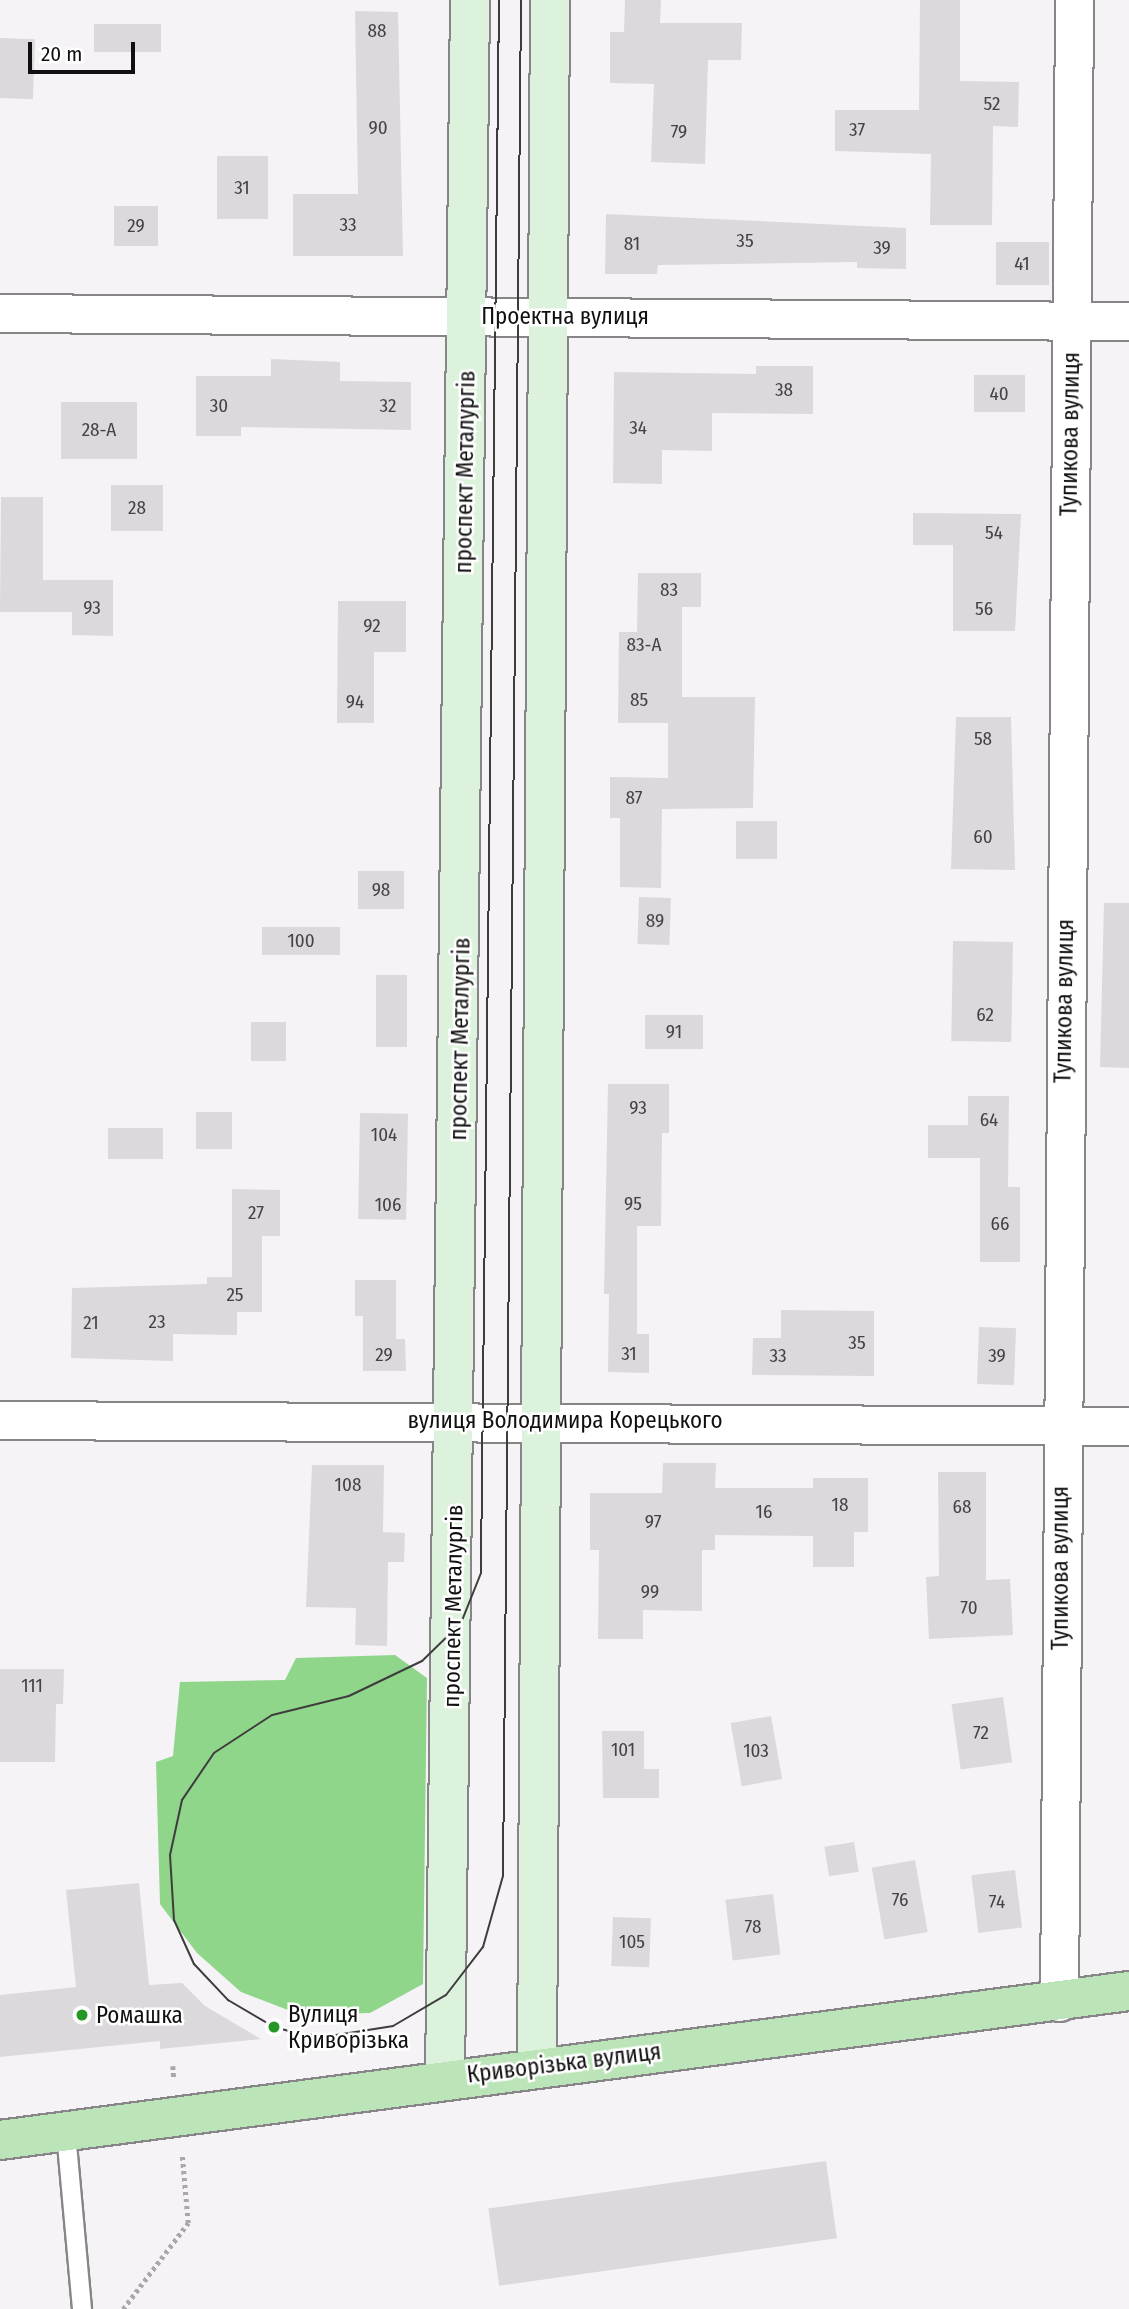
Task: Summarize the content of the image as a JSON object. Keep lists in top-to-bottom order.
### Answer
{
  "streets": {
    "main road": ["проспект Металургів", "Криворізька вулиця"],
    "street": ["Проектна вулиця", "Тупикова вулиця", "вулиця Володимира Корецького"]
  },
  "crossings": [
    ["Проектна вулиця", "Тупикова вулиця"],
    ["Проектна вулиця", "проспект Металургів"],
    ["Тупикова вулиця", "вулиця Володимира Корецького"],
    ["Тупикова вулиця", "Криворізька вулиця"],
    ["проспект Металургів", "вулиця Володимира Корецького"],
    ["проспект Металургів", "Криворізька вулиця"]
  ],
  "places": ["Ромашка", "Вулиця Криворізька"],
  "house_numbers": [
    "88",
    "52",
    "90",
    "37",
    "79",
    "31",
    "33",
    "29",
    "35",
    "81",
    "39",
    "41",
    "38",
    "40",
    "30",
    "32",
    "34",
    "28-А",
    "28",
    "54",
    "83",
    "93",
    "56",
    "92",
    "83-А",
    "85",
    "94",
    "58",
    "87",
    "60",
    "98",
    "89",
    "100",
    "62",
    "91",
    "93",
    "64",
    "104",
    "95",
    "106",
    "27",
    "66",
    "25",
    "23",
    "21",
    "35",
    "31",
    "29",
    "33",
    "39",
    "108",
    "18",
    "68",
    "16",
    "97",
    "99",
    "70",
    "111",
    "72",
    "101",
    "103",
    "76",
    "74",
    "78",
    "105"
  ],
  "scale_bar": "20 m"
}
